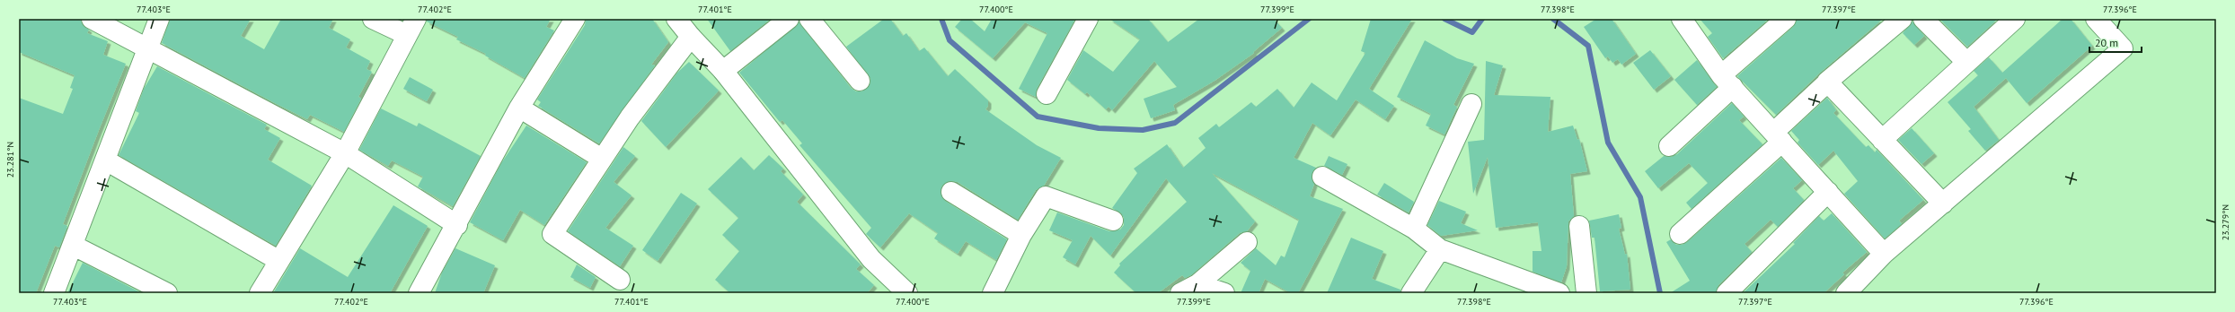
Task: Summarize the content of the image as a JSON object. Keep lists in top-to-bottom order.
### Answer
{
  "scale_bar": "20 m",
  "coordinates": [
    "77.403°E",
    "77.402°E",
    "77.401°E",
    "77.400°E",
    "77.399°E",
    "77.398°E",
    "77.397°E",
    "77.396°E",
    "23.281°N",
    "23.279°N"
  ]
}
